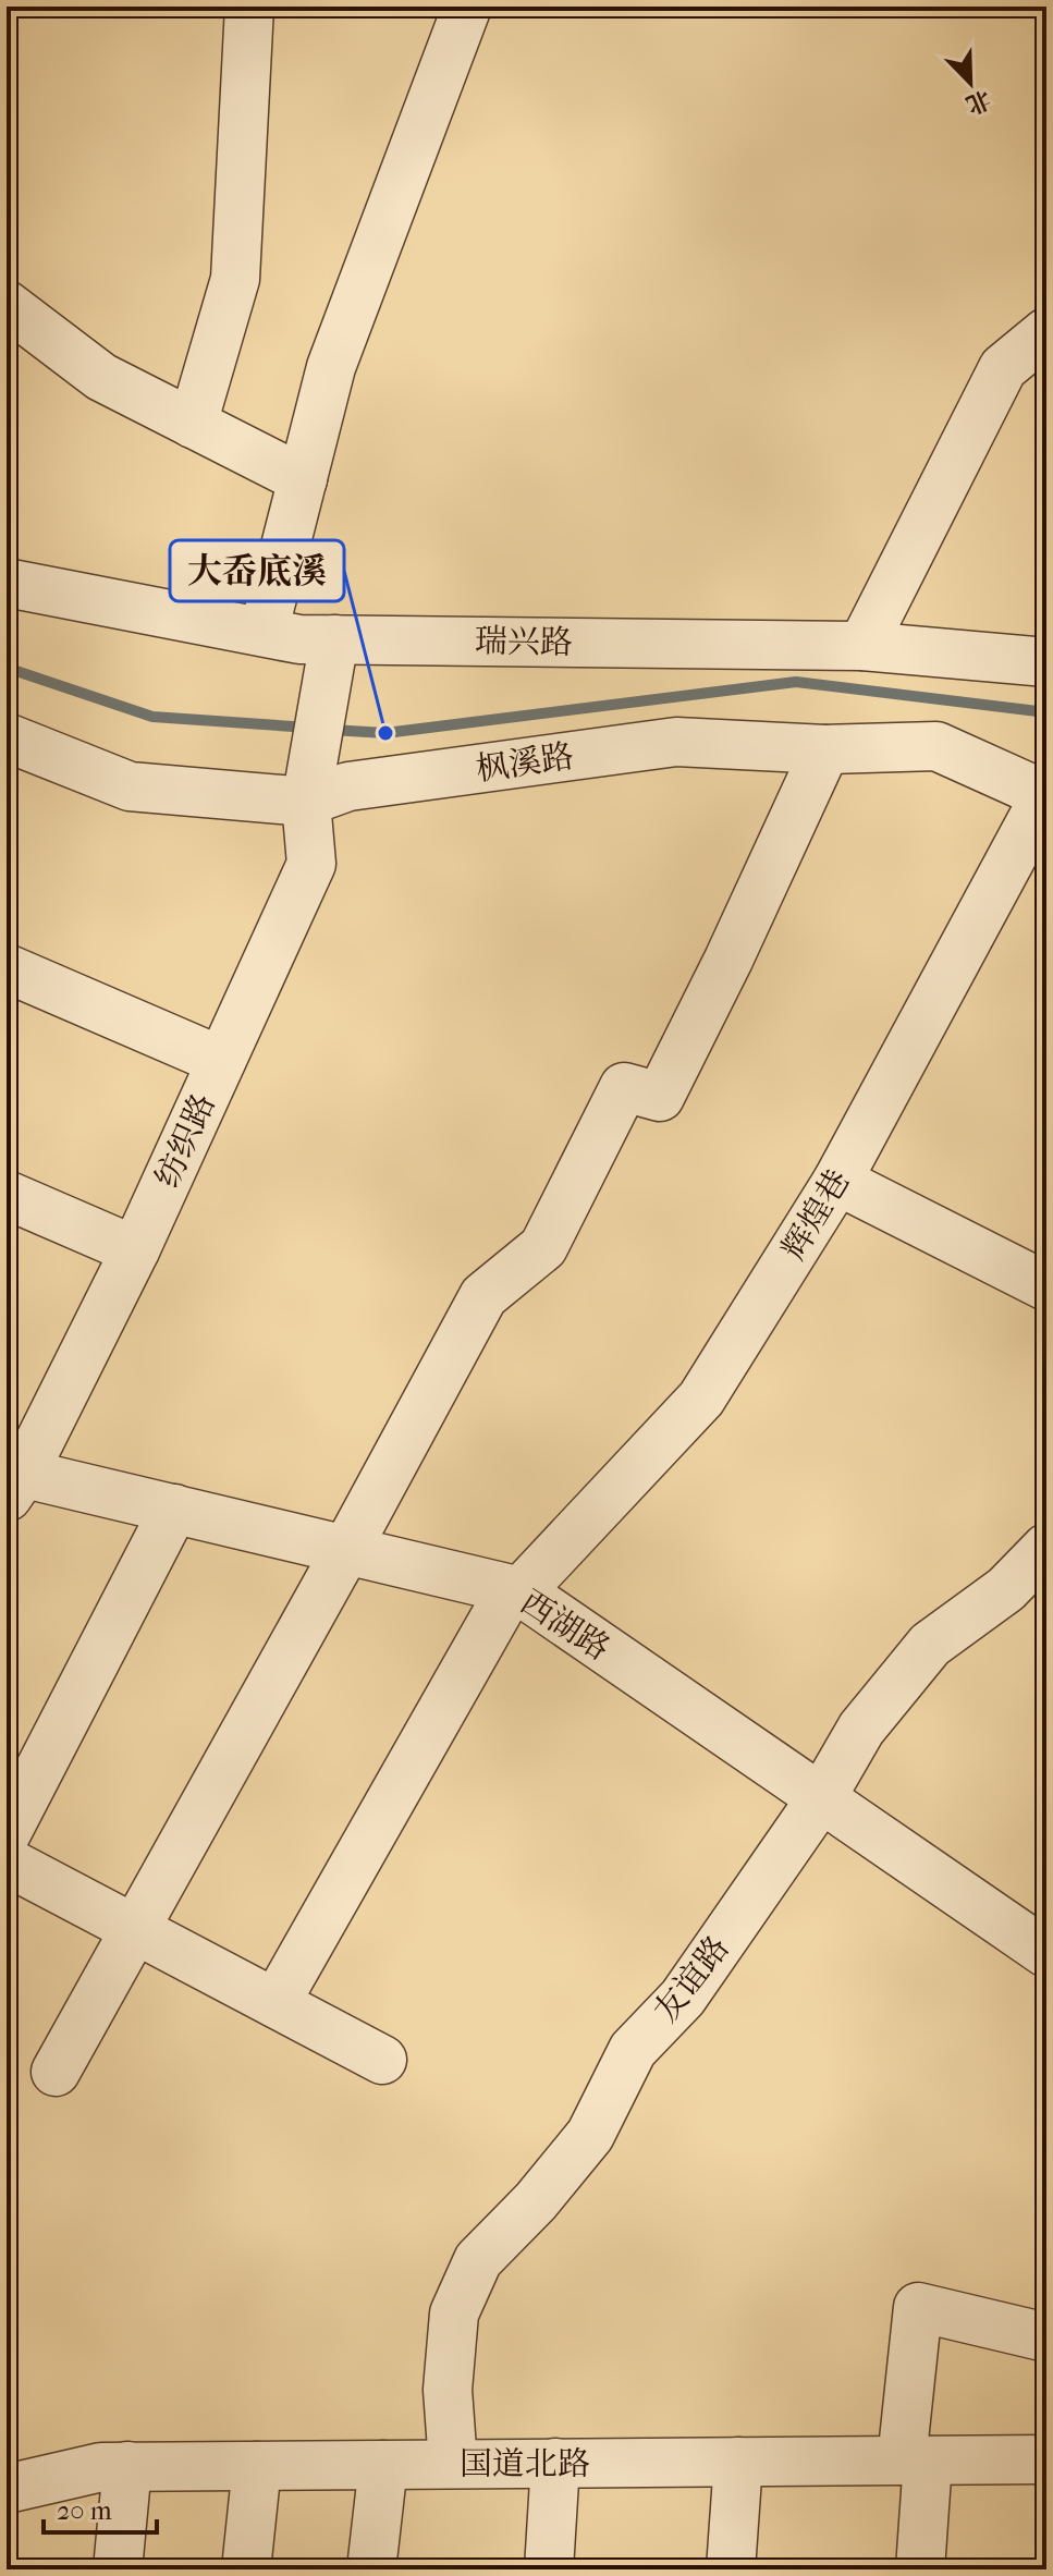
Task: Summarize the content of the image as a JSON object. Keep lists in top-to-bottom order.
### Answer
{
  "streets": {
    "street": [
      "瑞兴路",
      "枫溪路",
      "纺织路",
      "辉煌巷",
      "西湖路",
      "友谊路",
      "国道北路"
    ]
  },
  "crossings": [
    ["瑞兴路", "纺织路"],
    ["枫溪路", "纺织路"],
    ["枫溪路", "辉煌巷"],
    ["纺织路", "西湖路"],
    ["辉煌巷", "西湖路"],
    ["西湖路", "友谊路"],
    ["友谊路", "国道北路"]
  ],
  "places": ["大岙底溪"],
  "scale_bar": "20 m",
  "north": "bottom right"
}
